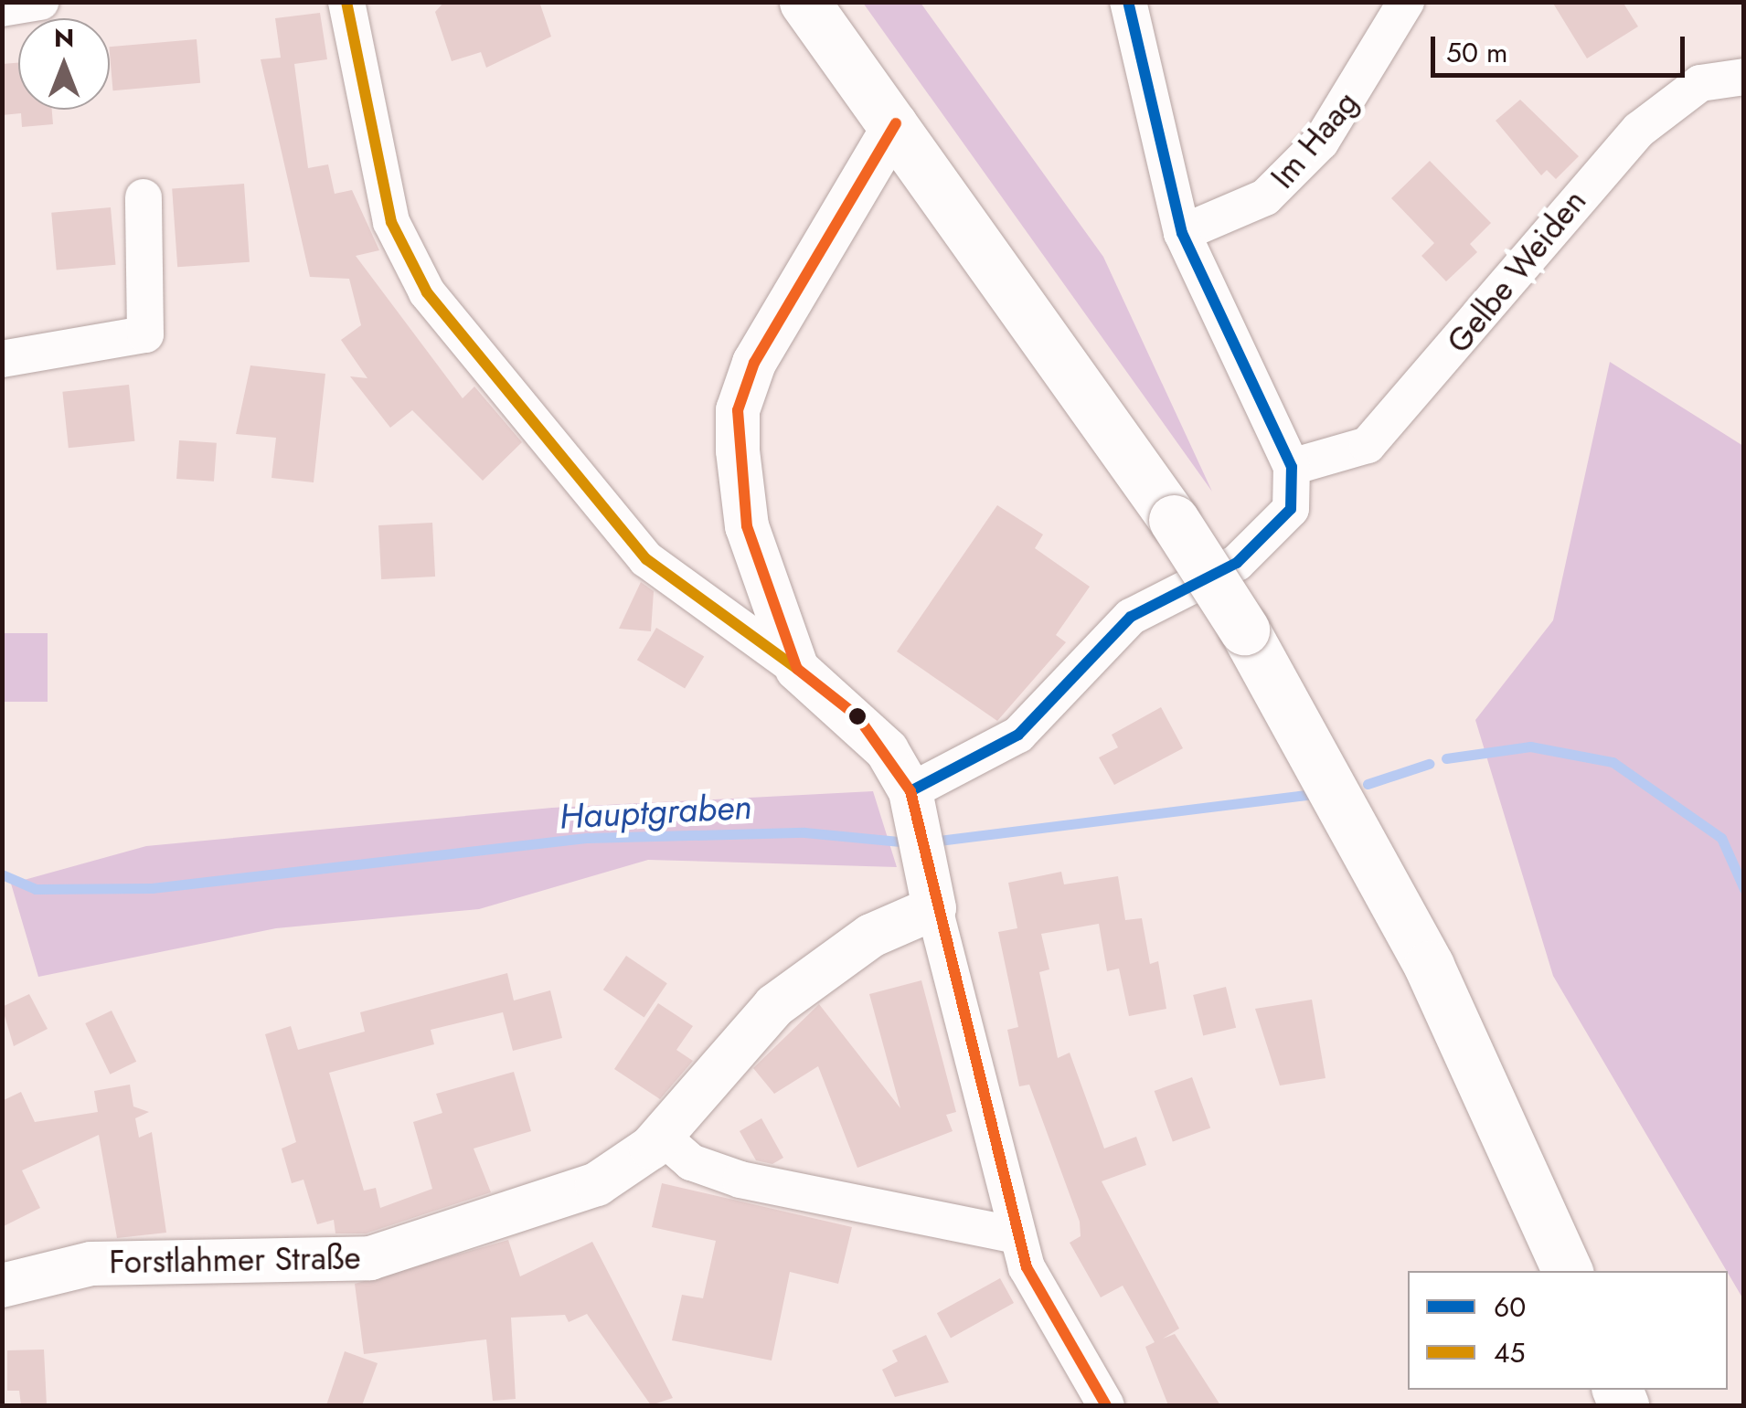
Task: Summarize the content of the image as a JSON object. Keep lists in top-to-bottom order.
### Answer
{
  "streets": {
    "street": ["Im Haag", "Gelbe Weiden", "Forstlahmer Straße"]
  },
  "water": ["Hauptgraben"],
  "lines": ["transit line 60", "transit line 45"],
  "legend": ["60", "45"],
  "scale_bar": "50 m",
  "north": "top"
}
